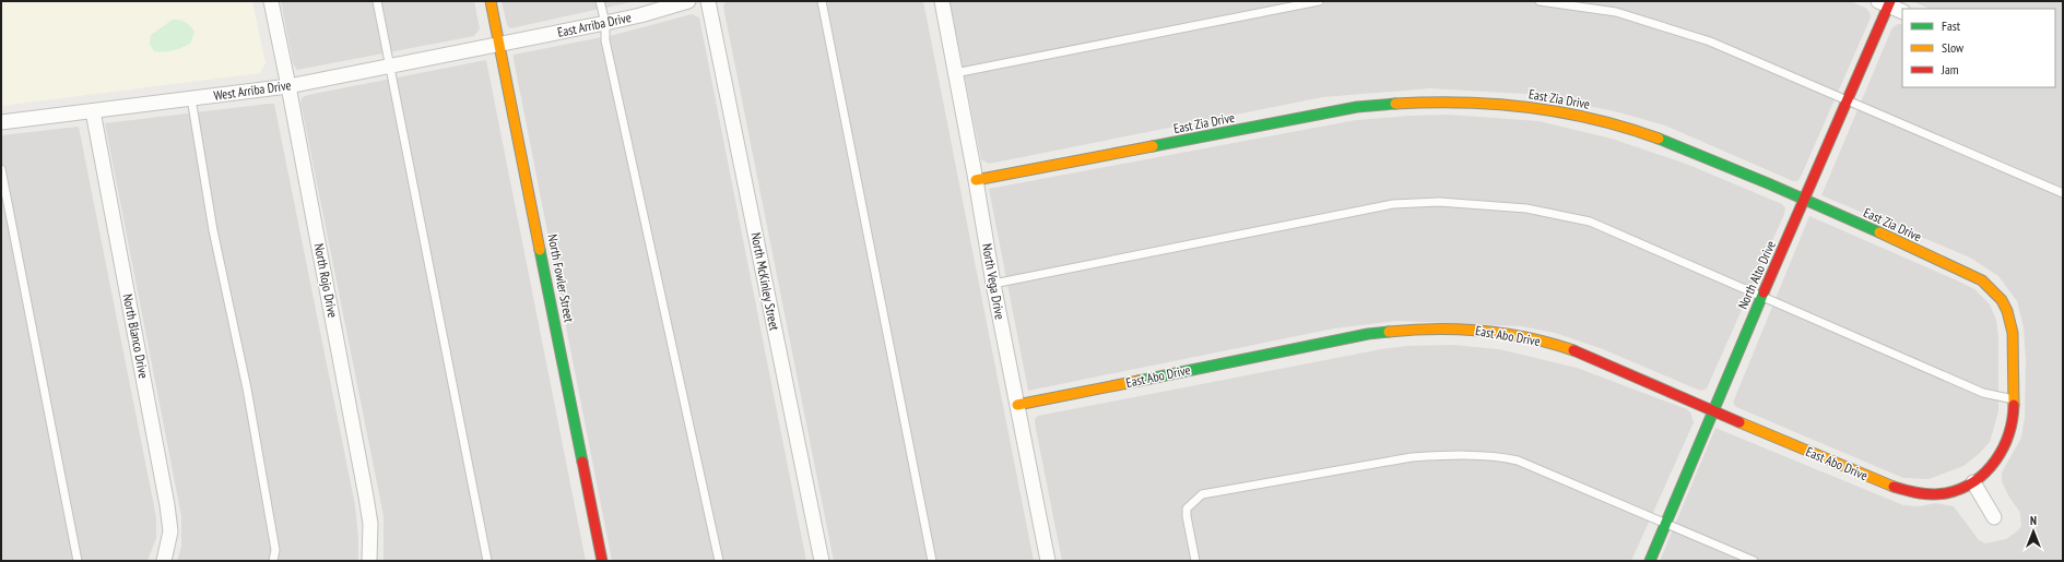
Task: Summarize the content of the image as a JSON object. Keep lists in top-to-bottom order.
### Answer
{
  "streets": {
    "street": [
      "East Arriba Drive",
      "West Arriba Drive",
      "East Zia Drive",
      "North Alto Drive",
      "North Fowler Street",
      "North Rojo Drive",
      "North McKinley Street",
      "North Vega Drive",
      "North Blanco Drive",
      "East Abo Drive"
    ]
  },
  "crossings": [
    ["East Arriba Drive", "West Arriba Drive"],
    ["East Arriba Drive", "North Fowler Street"],
    ["West Arriba Drive", "North Fowler Street"],
    ["West Arriba Drive", "North Rojo Drive"],
    ["West Arriba Drive", "North Blanco Drive"],
    ["East Zia Drive", "North Alto Drive"],
    ["East Zia Drive", "North Vega Drive"],
    ["East Zia Drive", "East Abo Drive"],
    ["North Alto Drive", "East Abo Drive"],
    ["North Vega Drive", "East Abo Drive"]
  ],
  "legend": ["Fast", "Slow", "Jam"],
  "north": "top"
}
